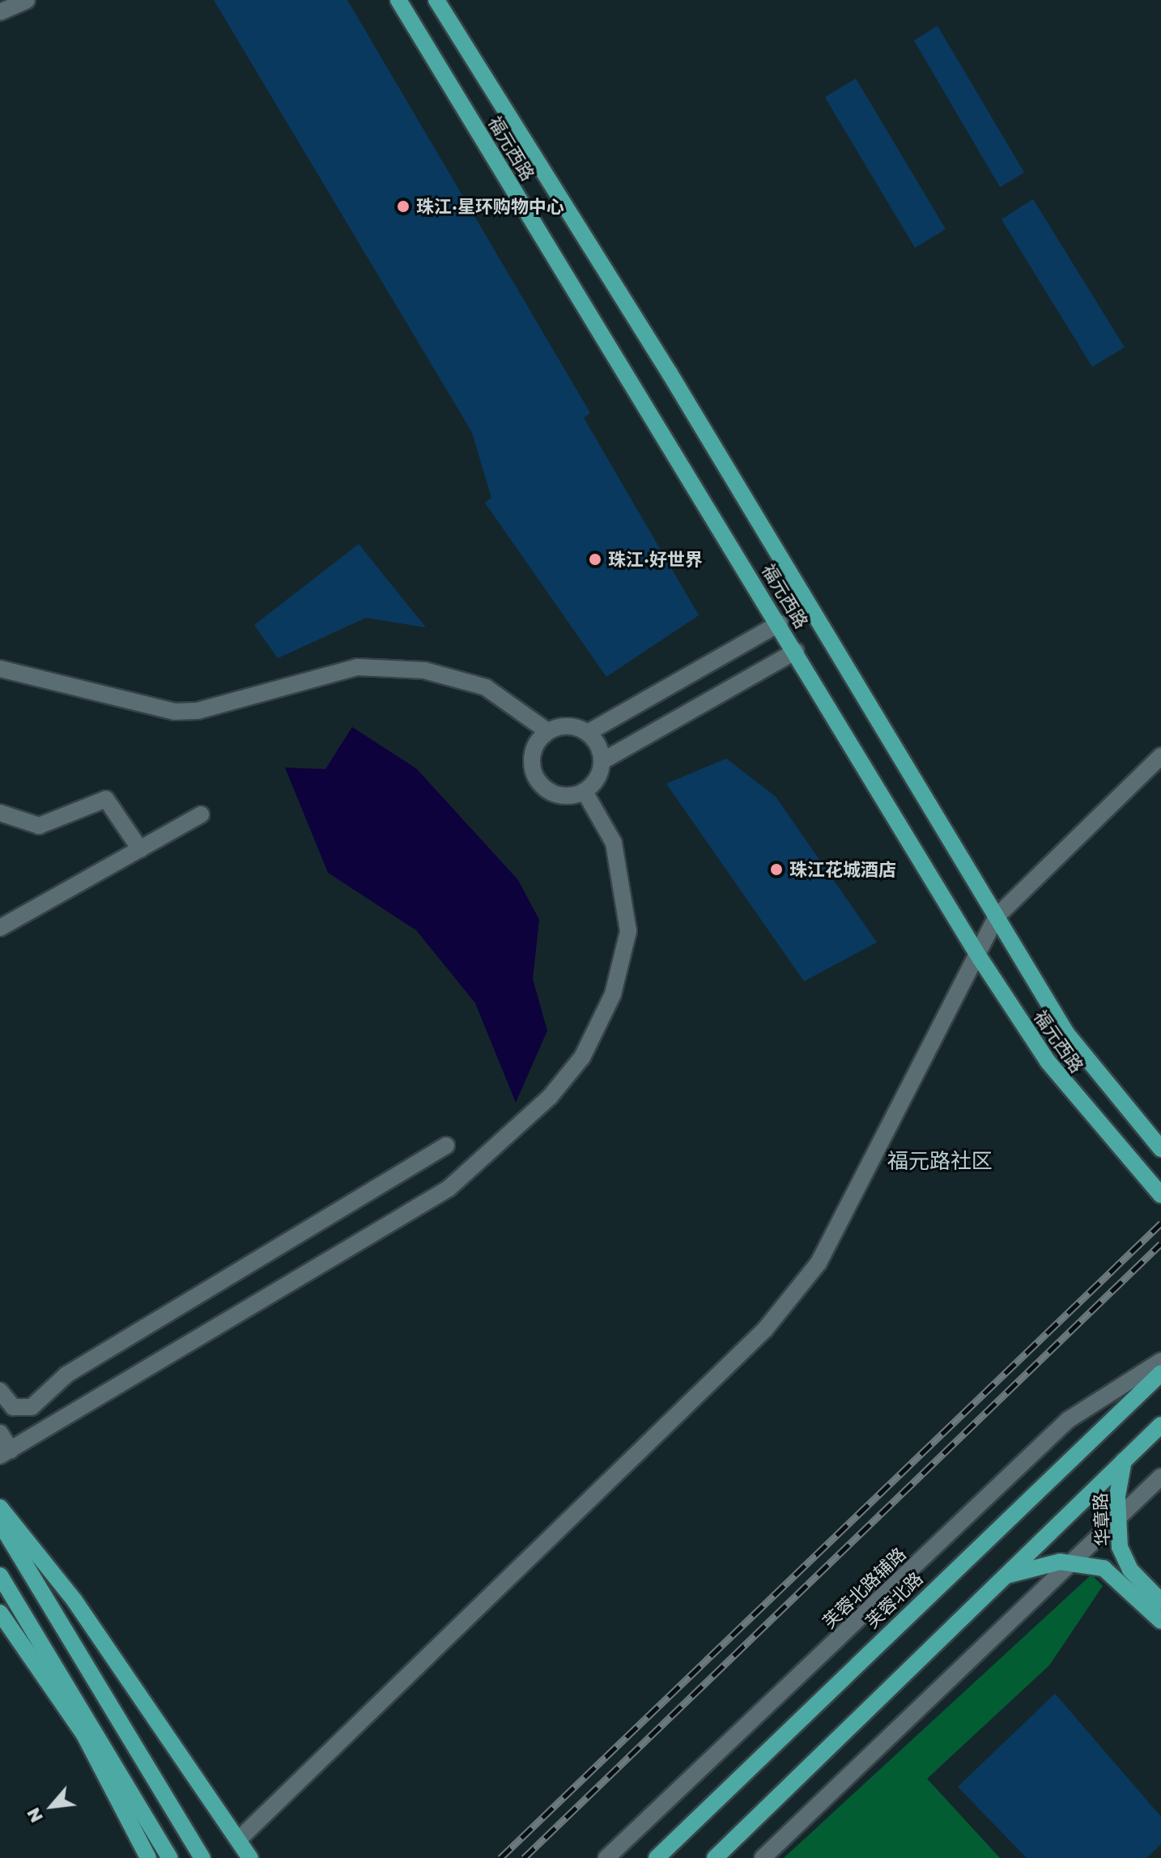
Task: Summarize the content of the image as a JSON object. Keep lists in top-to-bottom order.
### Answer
{
  "streets": {
    "main road": ["福元西路", "华章路", "芙蓉北路"],
    "street": ["芙蓉北路辅路"]
  },
  "districts": ["福元路社区"],
  "places": ["珠江·星环购物中心", "珠江·好世界", "珠江花城酒店"],
  "north": "bottom left"
}
